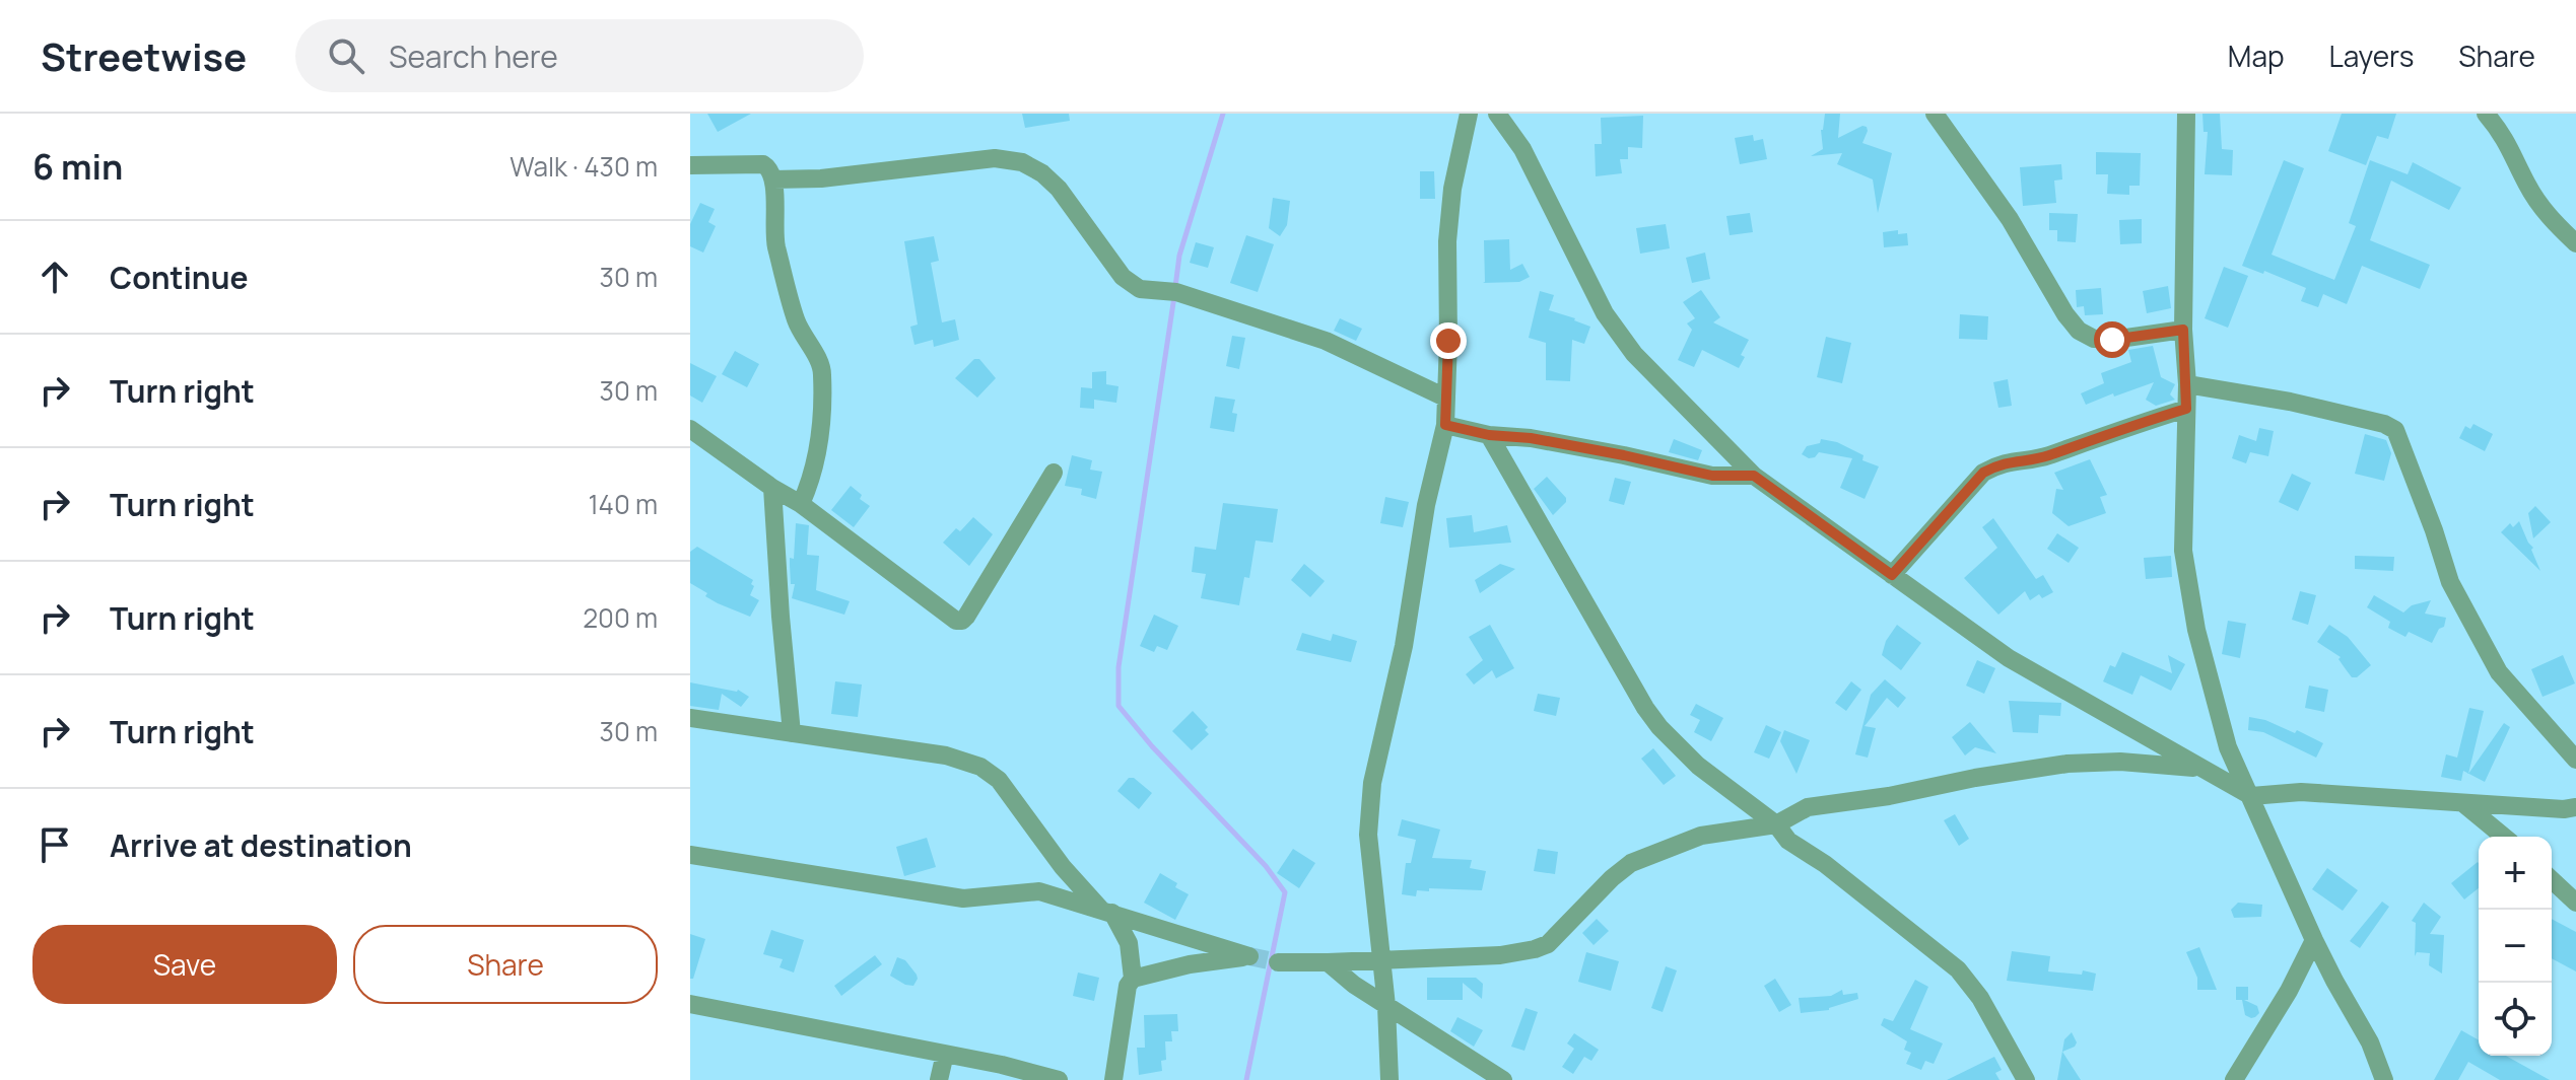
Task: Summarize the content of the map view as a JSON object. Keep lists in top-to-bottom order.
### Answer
{
  "page": {
    "header": "Streetwise",
    "search": "Search here",
    "nav": ["Map", "Layers", "Share"],
    "heading": ["6 min", "Walk · 430 m"],
    "list": [
      ["Continue", "30 m"],
      ["Turn right", "30 m"],
      ["Turn right", "140 m"],
      ["Turn right", "200 m"],
      ["Turn right", "30 m"],
      "Arrive at destination"
    ],
    "map_buttons": ["+", "−"],
    "buttons": ["Save", "Share"]
  }
}
